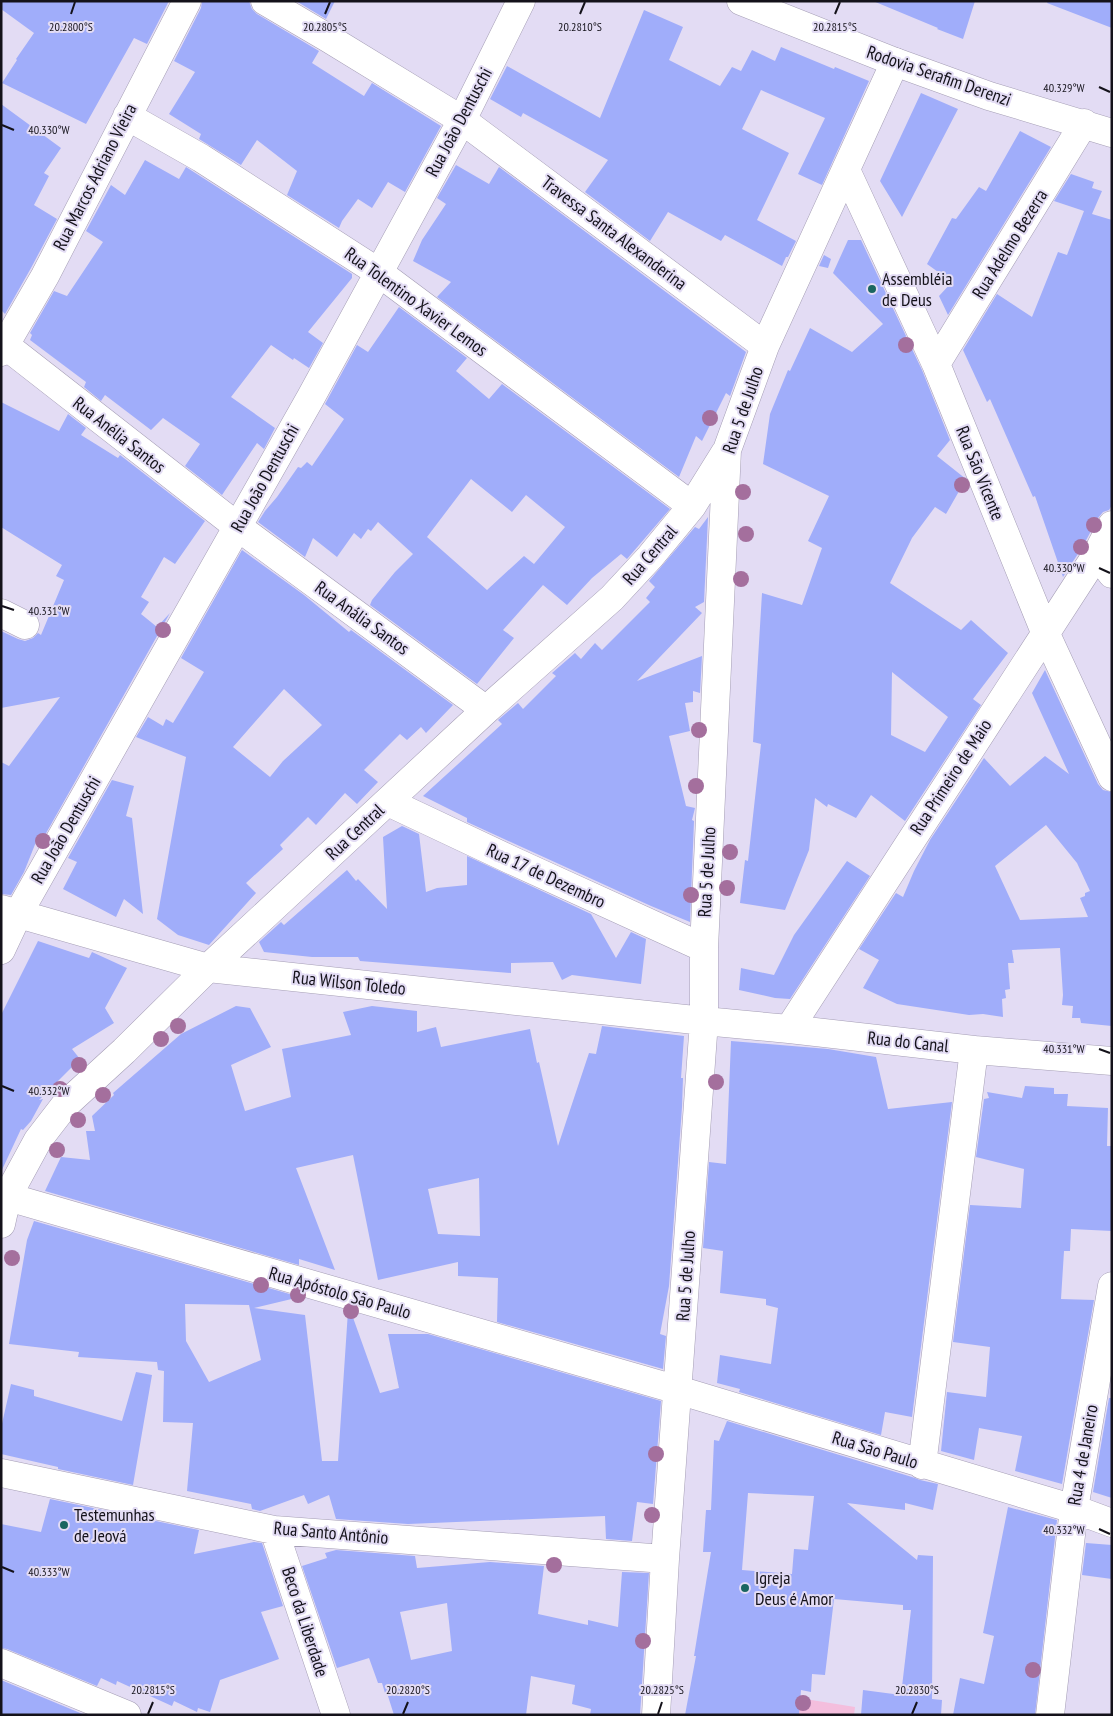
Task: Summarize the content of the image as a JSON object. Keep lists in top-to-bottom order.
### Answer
{
  "streets": {
    "street": [
      "Rodovia Serafim Derenzi",
      "Rua João Dentuschi",
      "Rua Marcos Adriano Vieira",
      "Travessa Santa Alexanderina",
      "Rua Adelmo Bezerra",
      "Rua Tolentino Xavier Lemos",
      "Rua 5 de Julho",
      "Rua Anélia Santos",
      "Rua São Vicente",
      "Rua Central",
      "Rua Anália Santos",
      "Rua Primeiro de Maio",
      "Rua 17 de Dezembro",
      "Rua Wilson Toledo",
      "Rua do Canal",
      "Rua Apóstolo São Paulo",
      "Rua São Paulo",
      "Rua 4 de Janeiro",
      "Rua Santo Antônio",
      "Beco da Liberdade"
    ]
  },
  "crossings": [
    ["Rodovia Serafim Derenzi", "Rua Adelmo Bezerra"],
    ["Rodovia Serafim Derenzi", "Rua 5 de Julho"],
    ["Rua João Dentuschi", "Travessa Santa Alexanderina"],
    ["Rua João Dentuschi", "Rua Tolentino Xavier Lemos"],
    ["Rua João Dentuschi", "Rua Anélia Santos"],
    ["Rua João Dentuschi", "Rua Anália Santos"],
    ["Rua João Dentuschi", "Rua Wilson Toledo"],
    ["Rua Marcos Adriano Vieira", "Rua Tolentino Xavier Lemos"],
    ["Rua Marcos Adriano Vieira", "Rua Anélia Santos"],
    ["Travessa Santa Alexanderina", "Rua 5 de Julho"],
    ["Rua Adelmo Bezerra", "Rua São Vicente"],
    ["Rua Tolentino Xavier Lemos", "Rua Central"],
    ["Rua 5 de Julho", "Rua São Vicente"],
    ["Rua 5 de Julho", "Rua Central"],
    ["Rua 5 de Julho", "Rua 17 de Dezembro"],
    ["Rua 5 de Julho", "Rua Wilson Toledo"],
    ["Rua 5 de Julho", "Rua do Canal"],
    ["Rua 5 de Julho", "Rua Apóstolo São Paulo"],
    ["Rua 5 de Julho", "Rua São Paulo"],
    ["Rua 5 de Julho", "Rua Santo Antônio"],
    ["Rua Anélia Santos", "Rua Anália Santos"],
    ["Rua São Vicente", "Rua Primeiro de Maio"],
    ["Rua Central", "Rua Anália Santos"],
    ["Rua Central", "Rua 17 de Dezembro"],
    ["Rua Central", "Rua Wilson Toledo"],
    ["Rua Central", "Rua Apóstolo São Paulo"],
    ["Rua Primeiro de Maio", "Rua do Canal"],
    ["Rua Wilson Toledo", "Rua do Canal"],
    ["Rua Apóstolo São Paulo", "Rua São Paulo"],
    ["Rua São Paulo", "Rua 4 de Janeiro"],
    ["Rua Santo Antônio", "Beco da Liberdade"]
  ],
  "places": ["Assembléia de Deus", "Testemunhas de Jeová", "Igreja Deus é Amor"],
  "coordinates": [
    "20.2800°S",
    "20.2805°S",
    "20.2810°S",
    "20.2815°S",
    "40.329°W",
    "40.330°W",
    "40.331°W",
    "40.332°W",
    "40.333°W",
    "20.2820°S",
    "20.2825°S",
    "20.2830°S"
  ]
}
